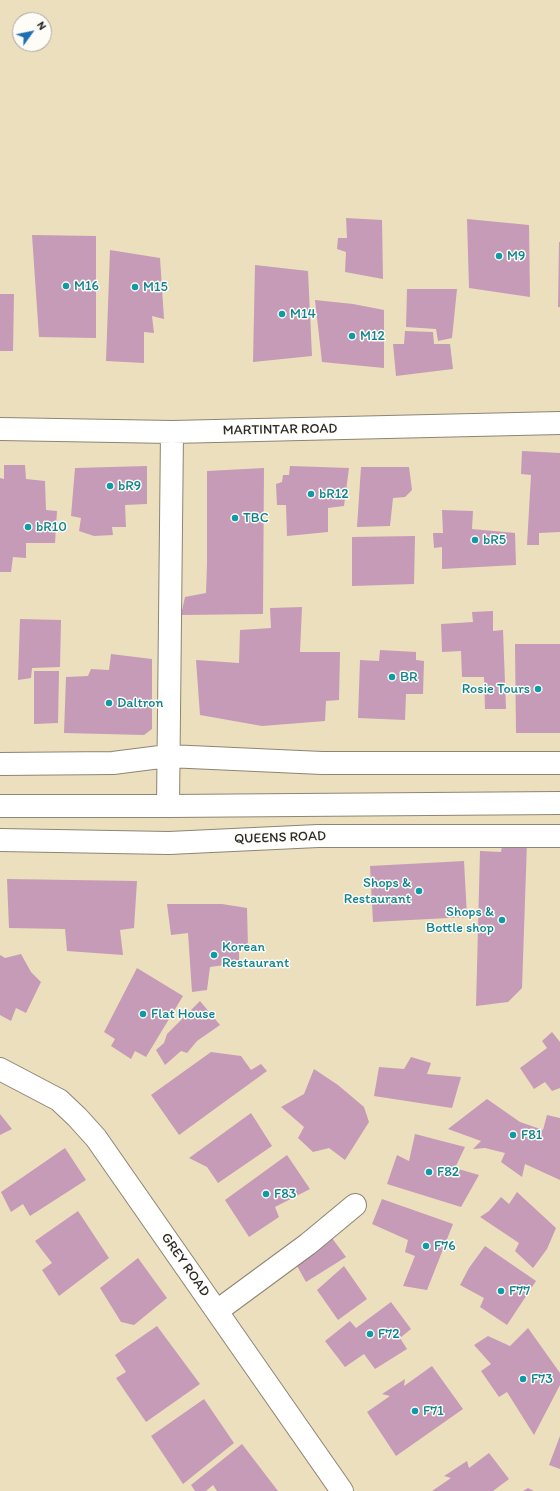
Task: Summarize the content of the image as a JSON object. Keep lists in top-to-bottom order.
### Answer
{
  "streets": {
    "street": ["MARTINTAR ROAD", "QUEENS ROAD", "GREY ROAD"]
  },
  "places": [
    "M9",
    "M16",
    "M15",
    "M14",
    "M12",
    "bR9",
    "bR12",
    "TBC",
    "bR10",
    "bR5",
    "BR",
    "Rosie Tours",
    "Daltron",
    "Shops & Restaurant",
    "Shops & Bottle shop",
    "Korean Restaurant",
    "Flat House",
    "F81",
    "F82",
    "F83",
    "F76",
    "F77",
    "F72",
    "F73",
    "F71"
  ],
  "north": "top right"
}
